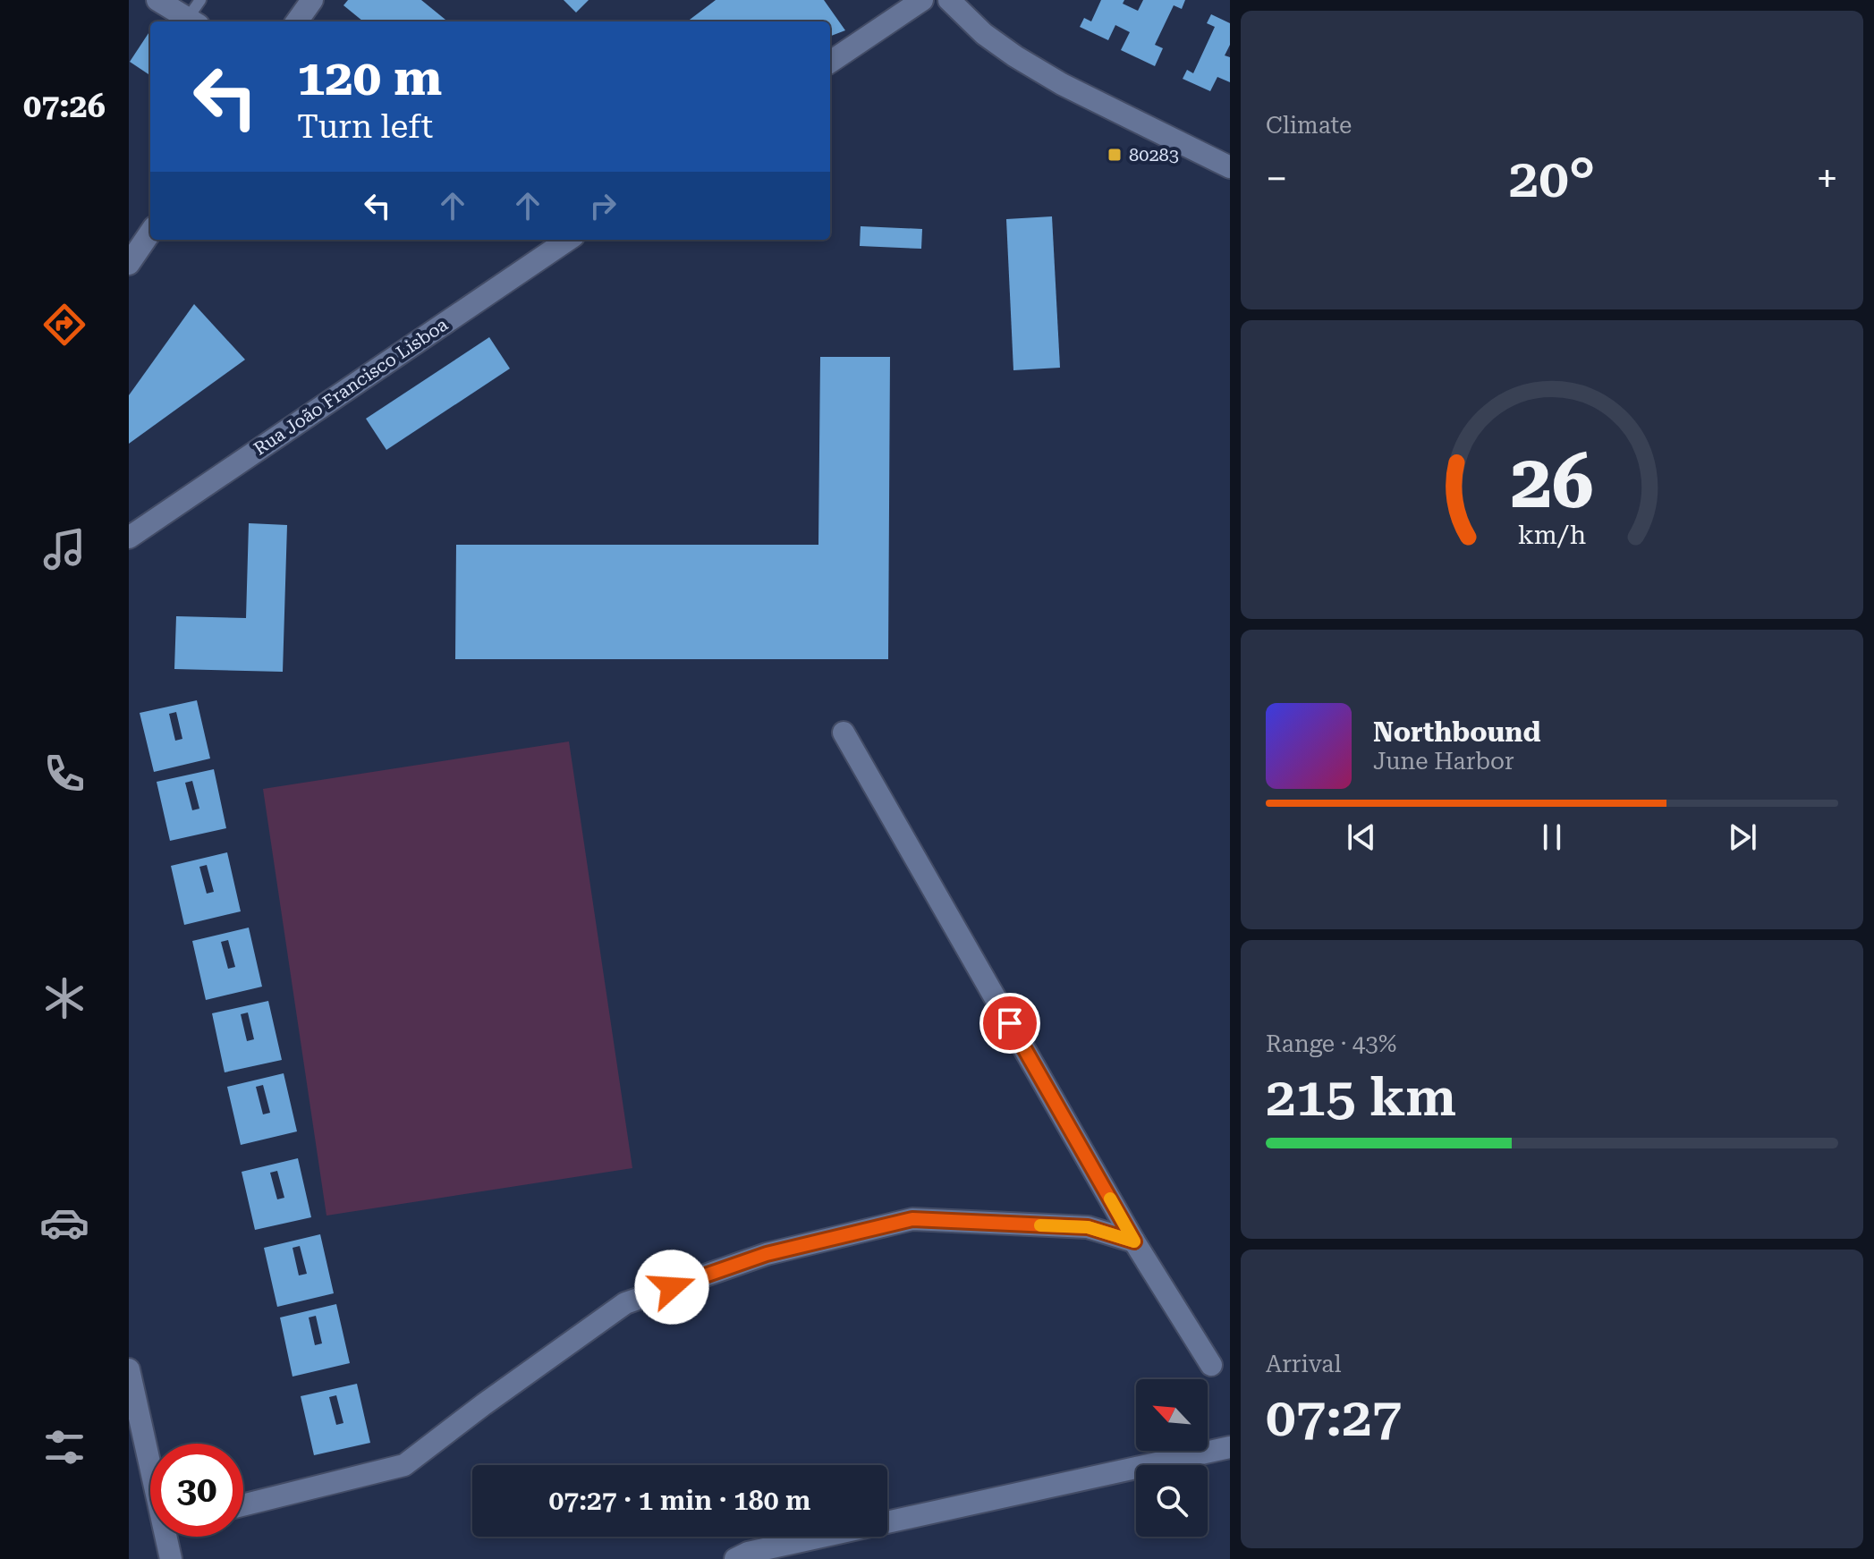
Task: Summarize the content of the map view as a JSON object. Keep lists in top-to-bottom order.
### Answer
{
  "streets": {
    "street": ["Rua João Francisco Lisboa"]
  },
  "places": {
    "transit": ["80283"]
  },
  "north": "top left",
  "page": {
    "tabs": "07:26",
    "tile": [
      "Climate",
      ["Range · 43%", "215 km"],
      ["Arrival", "07:27"]
    ],
    "turn": ["120 m", "Turn left"],
    "heat": ["−", "20°", "+"],
    "song": ["Northbound", "June Harbor"],
    "limit": "30",
    "trip": "07:27 · 1 min · 180 m",
    "gauge": ["26", "km/h"]
  }
}
